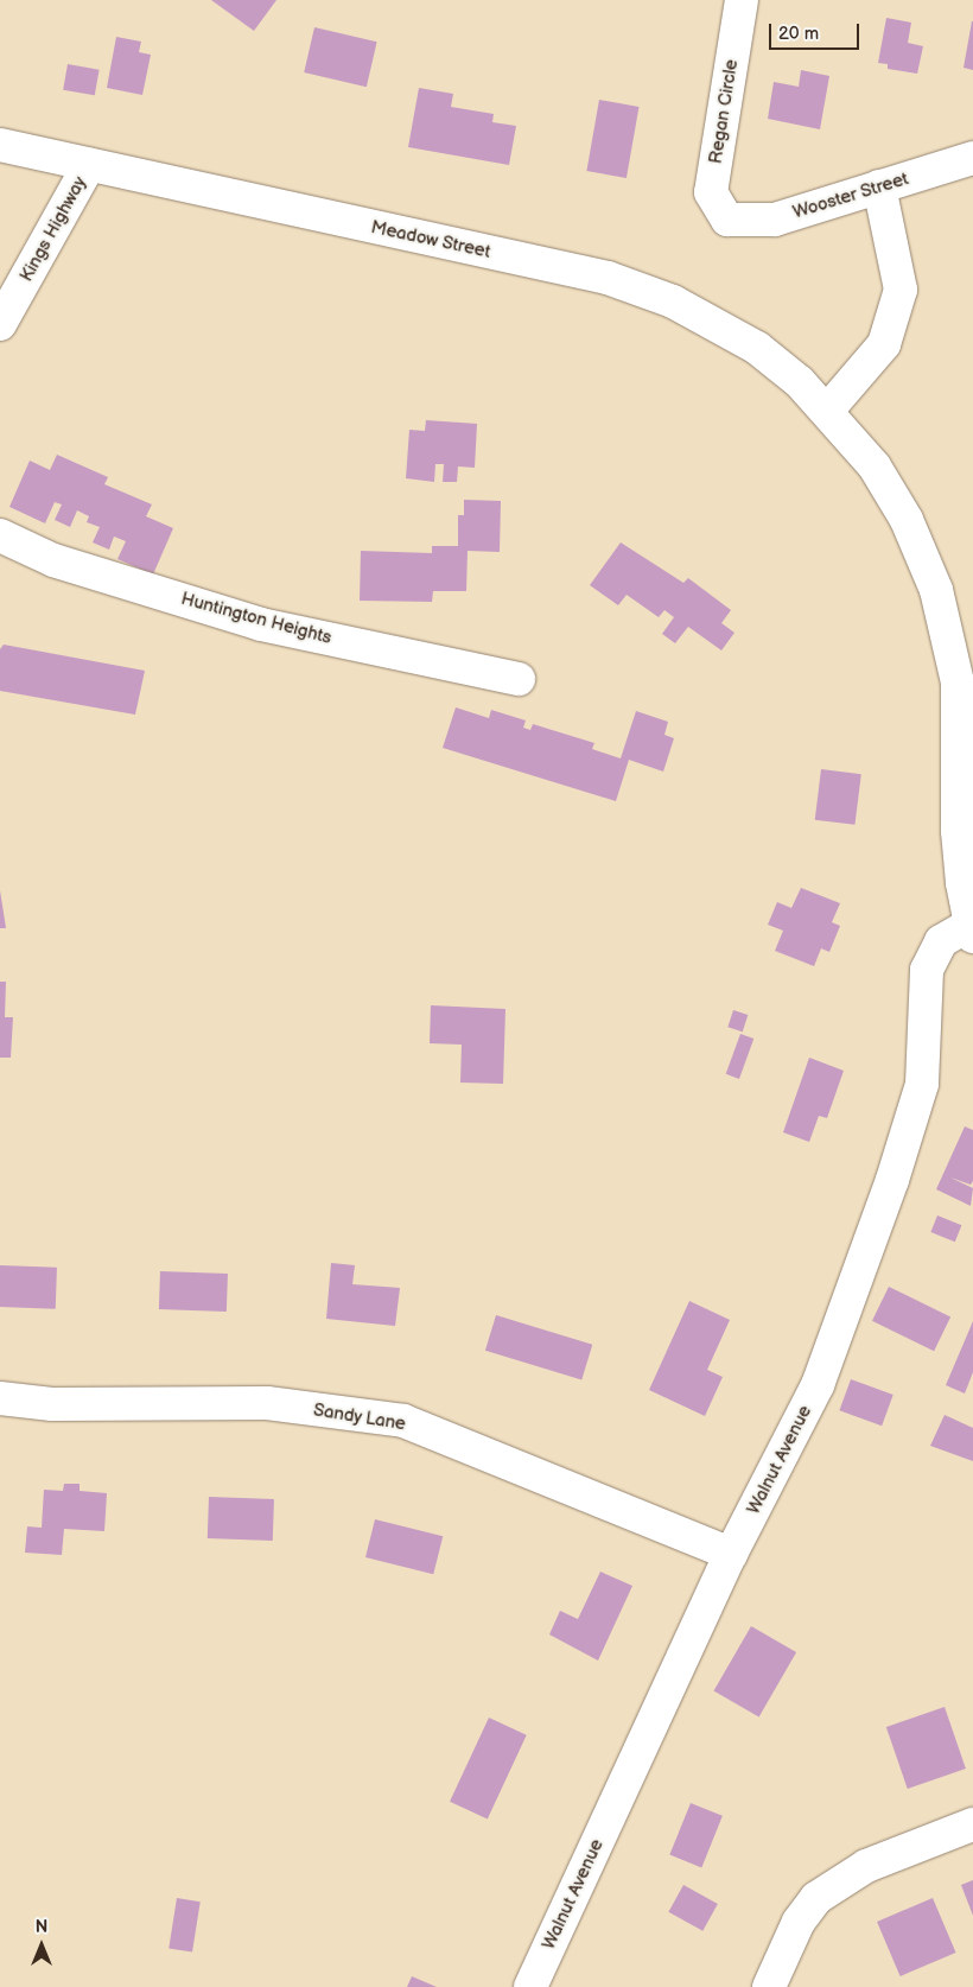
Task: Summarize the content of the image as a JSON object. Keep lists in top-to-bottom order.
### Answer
{
  "streets": {
    "street": [
      "Regan Circle",
      "Wooster Street",
      "Kings Highway",
      "Meadow Street",
      "Huntington Heights",
      "Sandy Lane",
      "Walnut Avenue"
    ]
  },
  "crossings": [
    ["Regan Circle", "Wooster Street"],
    ["Kings Highway", "Meadow Street"],
    ["Meadow Street", "Walnut Avenue"],
    ["Sandy Lane", "Walnut Avenue"]
  ],
  "scale_bar": "20 m",
  "north": "top"
}
